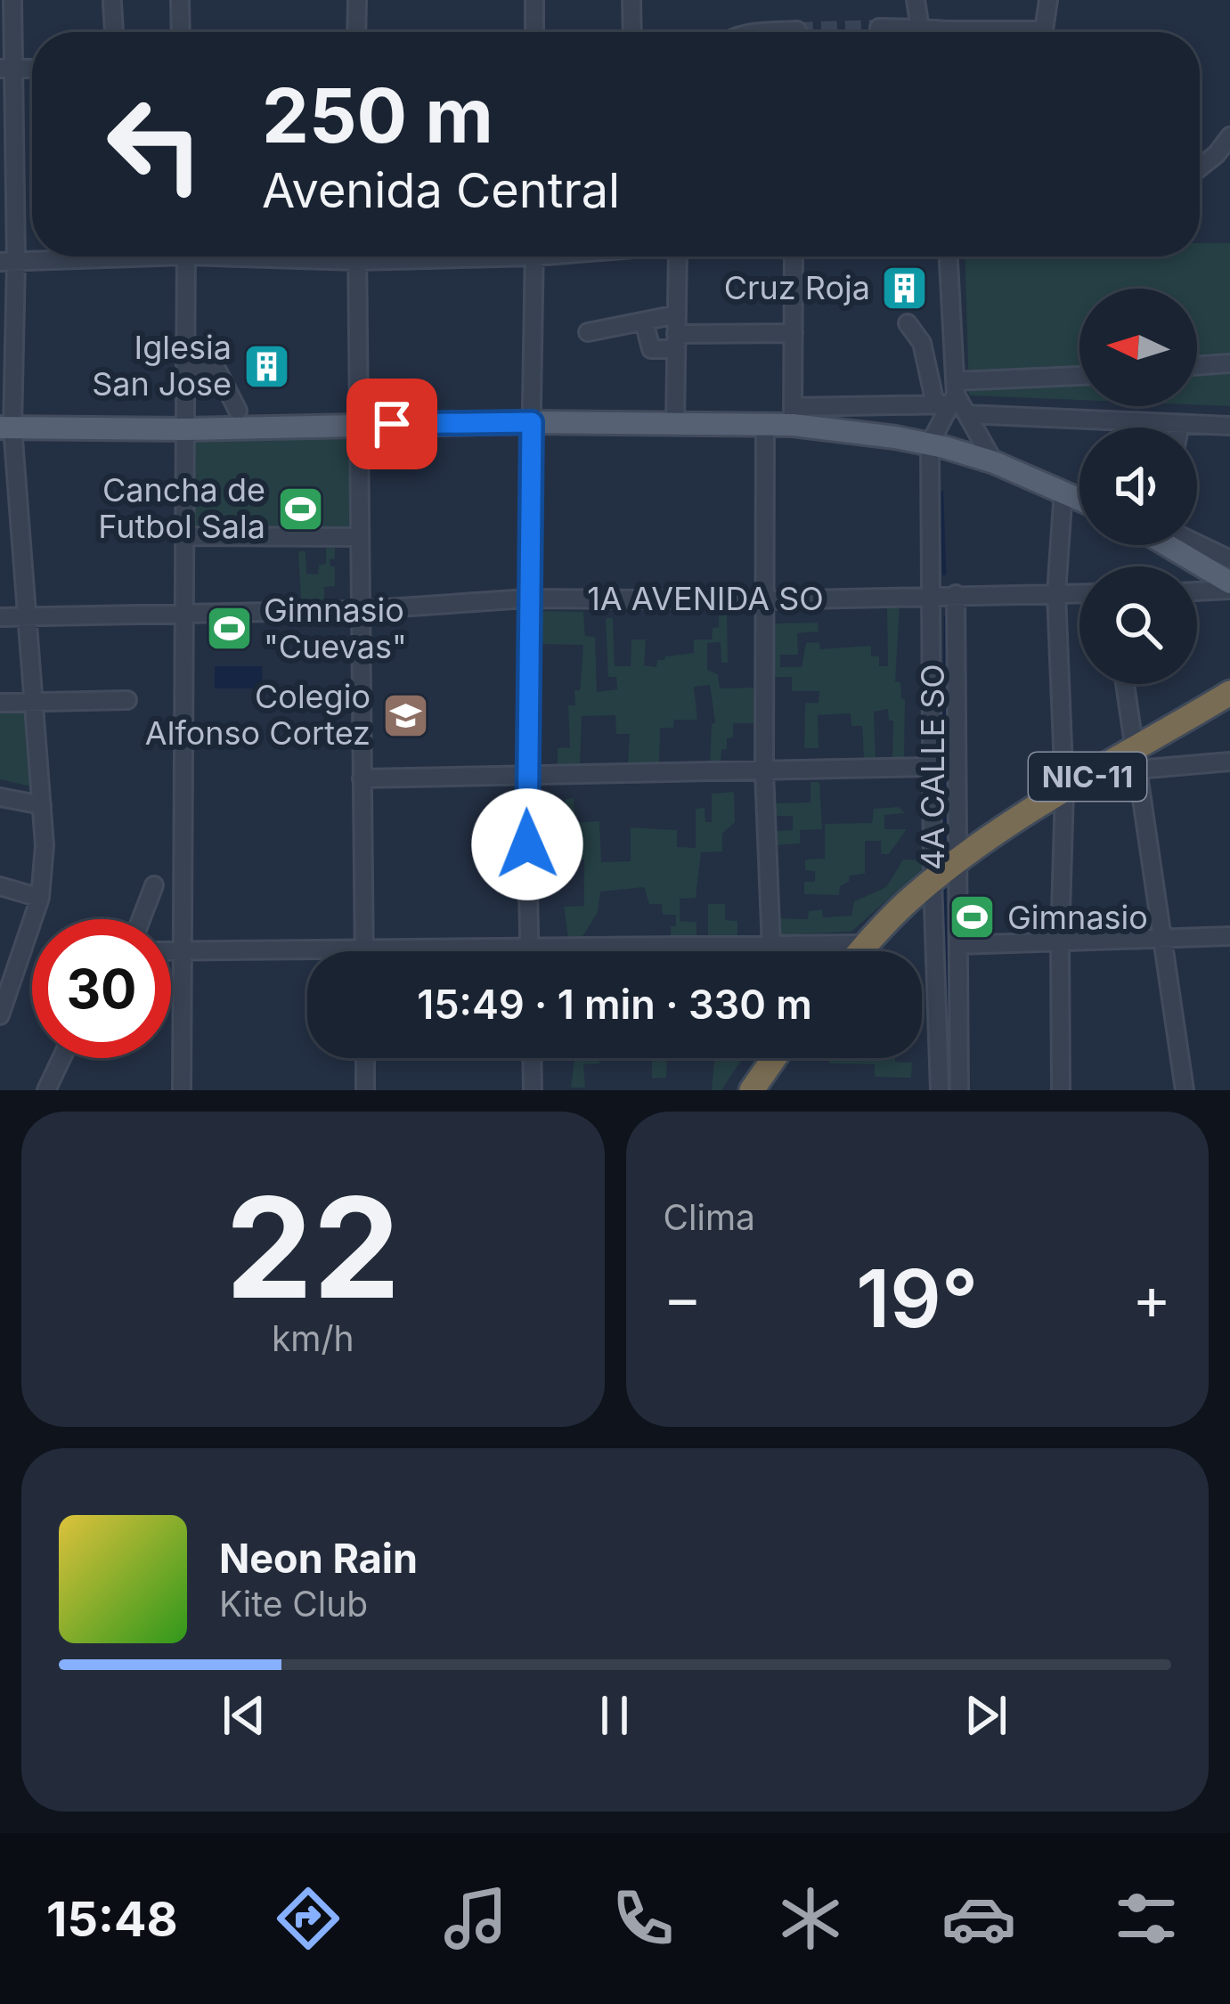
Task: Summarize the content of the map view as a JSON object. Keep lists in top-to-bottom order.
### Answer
{
  "streets": {
    "highway": ["NIC-11"],
    "street": ["1A AVENIDA SO", "4A CALLE SO"]
  },
  "crossings": [
    ["1A AVENIDA SO", "4A CALLE SO"],
    ["4A CALLE SO", "NIC-11"]
  ],
  "places": {
    "building": ["Cruz Roja", "Iglesia San Jose"],
    "sports": ["Cancha de Futbol Sala", "Gimnasio \"Cuevas\"", "Gimnasio"],
    "school or university": ["Colegio Alfonso Cortez"]
  },
  "north": "left",
  "page": {
    "turn": ["250 m", "Avenida Central"],
    "limit": "30",
    "trip": "15:49 · 1 min · 330 m",
    "tile": [
      ["22", "km/h"],
      "Clima"
    ],
    "heat": ["−", "19°", "+"],
    "song": ["Neon Rain", "Kite Club"],
    "tabs": "15:48"
  }
}
